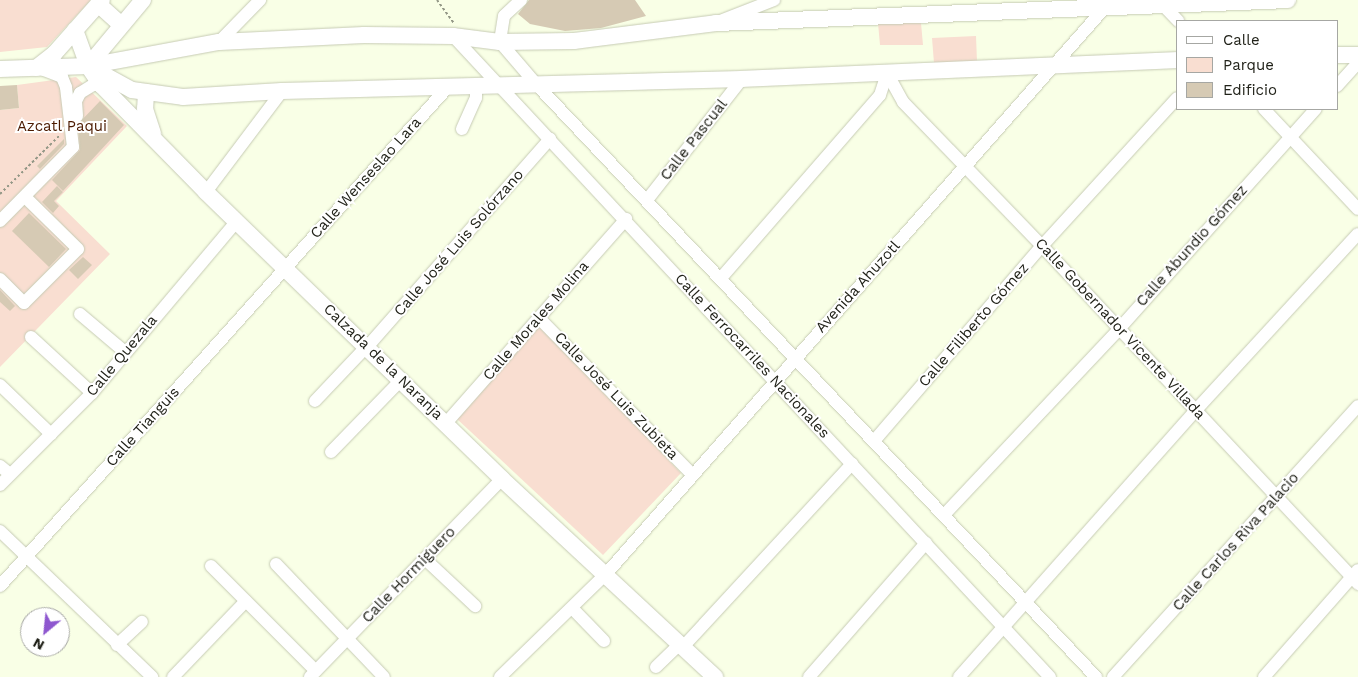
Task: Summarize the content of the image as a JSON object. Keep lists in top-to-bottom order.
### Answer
{
  "streets": {
    "main road": ["Calzada de la Naranja"],
    "street": [
      "Calle Pascual",
      "Calle Wenseslao Lara",
      "Calle José Luis Solórzano",
      "Calle Abundio Gómez",
      "Avenida Ahuzotl",
      "Calle Morales Molina",
      "Calle Filiberto Gómez",
      "Calle Gobernador Vicente Villada",
      "Calle Quezala",
      "Calle Ferrocarriles Nacionales",
      "Calle José Luis Zubieta",
      "Calle Tianguis",
      "Calle Carlos Riva Palacio",
      "Calle Hormiguero"
    ]
  },
  "crossings": [
    ["Calle Pascual", "Calle Ferrocarriles Nacionales"],
    ["Calle Wenseslao Lara", "Calzada de la Naranja"],
    ["Calle Wenseslao Lara", "Calle Tianguis"],
    ["Calle José Luis Solórzano", "Calle Ferrocarriles Nacionales"],
    ["Calle José Luis Solórzano", "Calzada de la Naranja"],
    ["Calle Abundio Gómez", "Calle Gobernador Vicente Villada"],
    ["Calle Abundio Gómez", "Calle Ferrocarriles Nacionales"],
    ["Avenida Ahuzotl", "Calle Gobernador Vicente Villada"],
    ["Avenida Ahuzotl", "Calle Ferrocarriles Nacionales"],
    ["Avenida Ahuzotl", "Calzada de la Naranja"],
    ["Avenida Ahuzotl", "Calle José Luis Zubieta"],
    ["Calle Morales Molina", "Calle Ferrocarriles Nacionales"],
    ["Calle Morales Molina", "Calzada de la Naranja"],
    ["Calle Morales Molina", "Calle José Luis Zubieta"],
    ["Calle Filiberto Gómez", "Calle Gobernador Vicente Villada"],
    ["Calle Filiberto Gómez", "Calle Ferrocarriles Nacionales"],
    ["Calle Gobernador Vicente Villada", "Calle Carlos Riva Palacio"],
    ["Calle Quezala", "Calzada de la Naranja"],
    ["Calzada de la Naranja", "Calle Tianguis"],
    ["Calzada de la Naranja", "Calle Hormiguero"]
  ],
  "parks": ["Azcatl Paqui"],
  "legend": ["Calle", "Parque", "Edificio"],
  "north": "bottom left"
}
